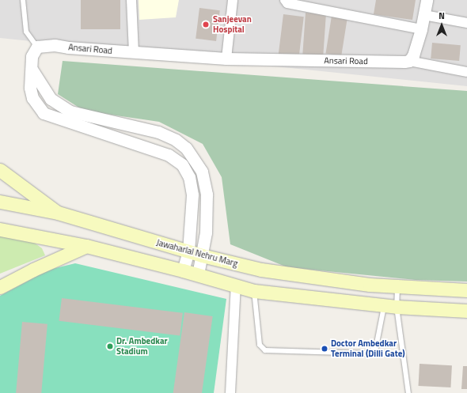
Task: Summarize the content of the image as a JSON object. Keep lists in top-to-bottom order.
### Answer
{
  "streets": {
    "main road": ["Jawaharlal Nehru Marg"],
    "street": ["Ansari Road"]
  },
  "places": ["Sanjeevan Hospital", "Dr. Ambedkar Stadium", "Doctor Ambedkar Terminal (Dilli Gate)"],
  "north": "top"
}
